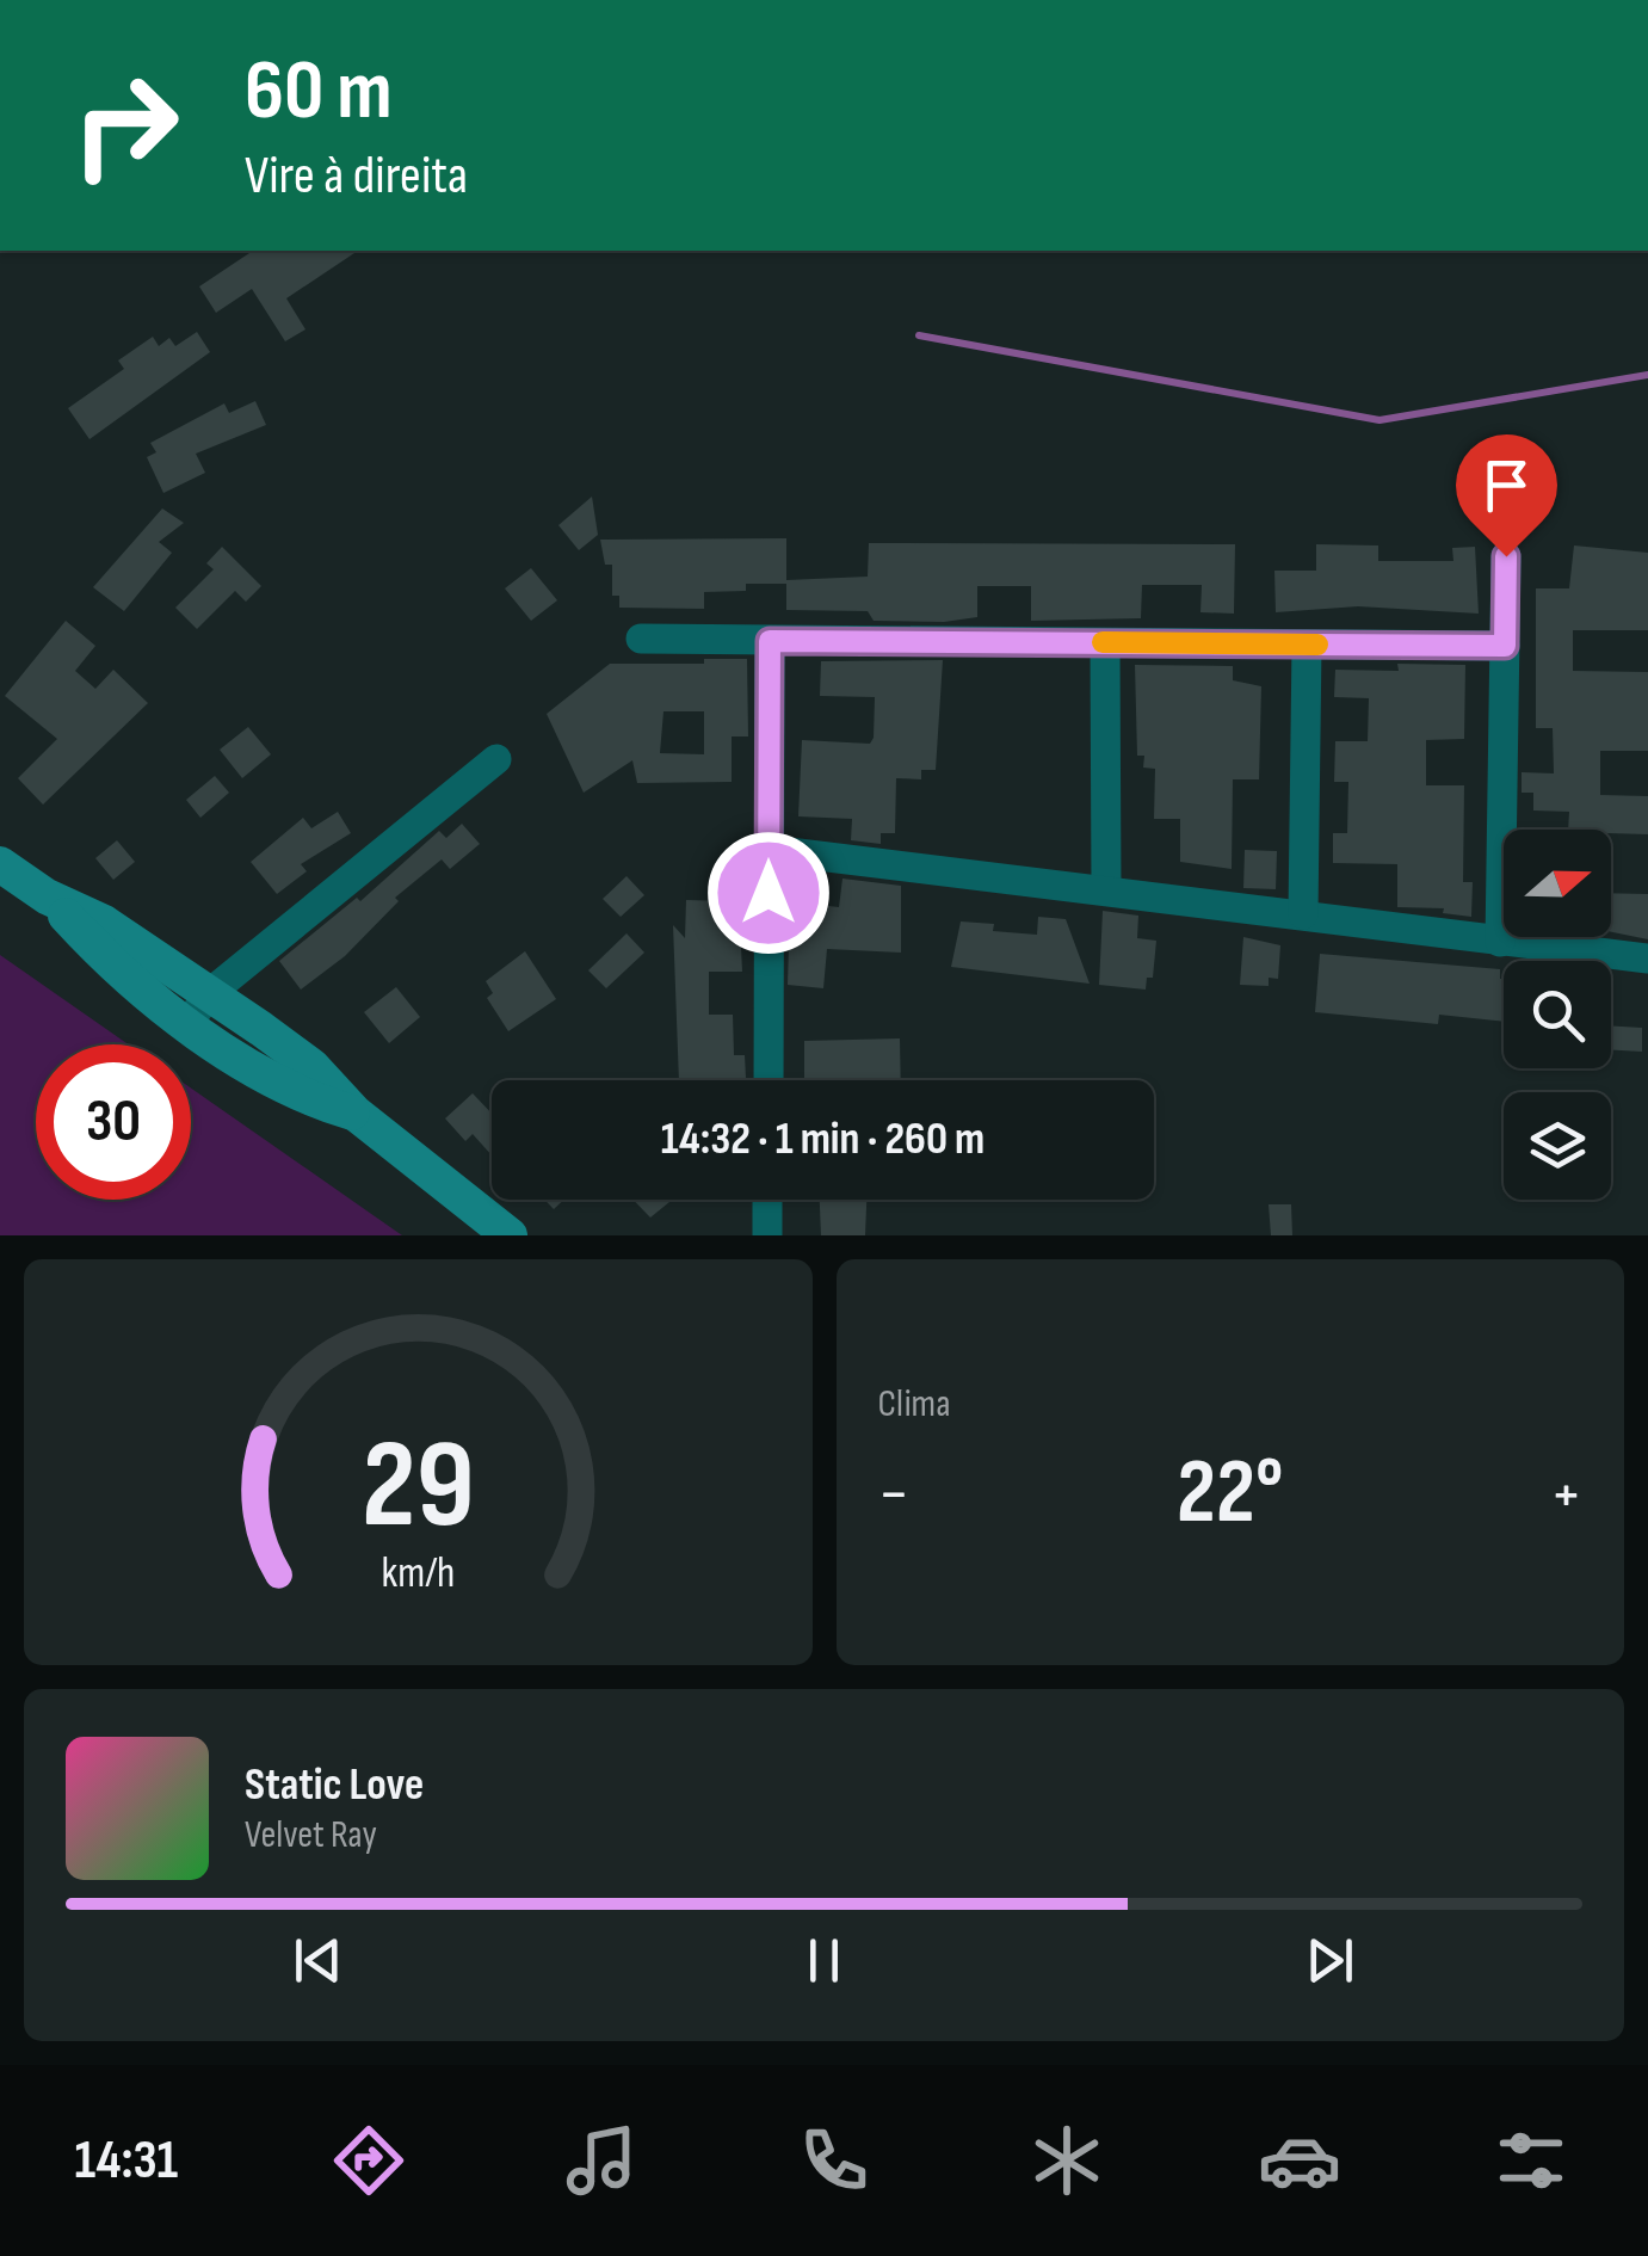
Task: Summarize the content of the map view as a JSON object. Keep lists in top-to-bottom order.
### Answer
{
  "north": "right",
  "page": {
    "turn": ["60 m", "Vire à direita"],
    "limit": "30",
    "trip": "14:32 · 1 min · 260 m",
    "tile": "Clima",
    "heat": ["−", "22°", "+"],
    "song": ["Static Love", "Velvet Ray"],
    "tabs": "14:31",
    "gauge": ["29", "km/h"]
  }
}
